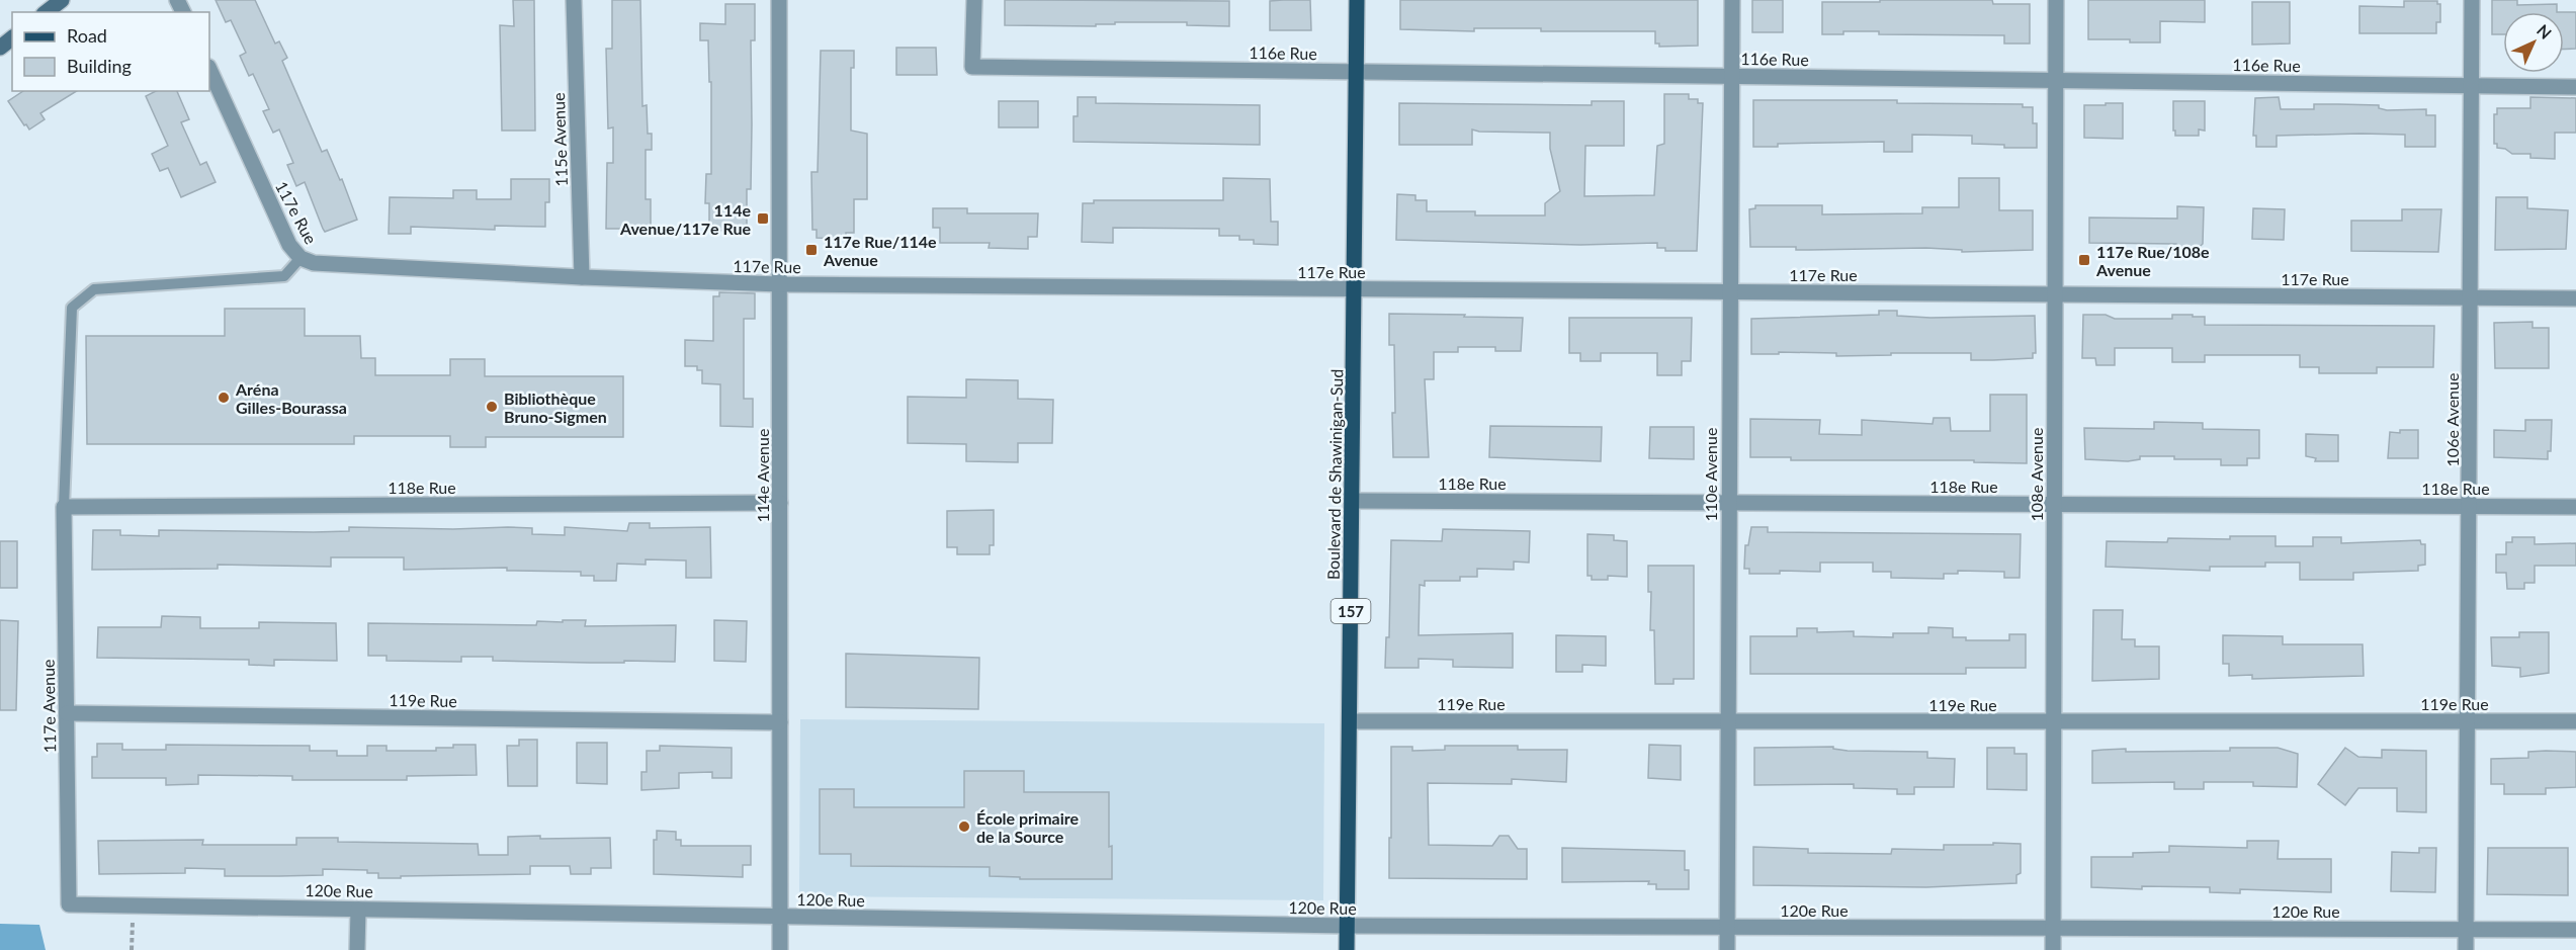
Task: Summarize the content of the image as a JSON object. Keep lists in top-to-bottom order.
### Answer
{
  "streets": {
    "main road": ["Boulevard de Shawinigan-Sud", "157"],
    "street": [
      "116e Rue",
      "115e Avenue",
      "117e Rue",
      "106e Avenue",
      "110e Avenue",
      "108e Avenue",
      "114e Avenue",
      "118e Rue",
      "119e Rue",
      "117e Avenue",
      "120e Rue"
    ]
  },
  "crossings": [
    ["116e Rue", "106e Avenue"],
    ["116e Rue", "Boulevard de Shawinigan-Sud"],
    ["116e Rue", "110e Avenue"],
    ["116e Rue", "108e Avenue"],
    ["115e Avenue", "117e Rue"],
    ["117e Rue", "106e Avenue"],
    ["117e Rue", "Boulevard de Shawinigan-Sud"],
    ["117e Rue", "110e Avenue"],
    ["117e Rue", "108e Avenue"],
    ["117e Rue", "114e Avenue"],
    ["106e Avenue", "118e Rue"],
    ["106e Avenue", "119e Rue"],
    ["106e Avenue", "120e Rue"],
    ["Boulevard de Shawinigan-Sud", "118e Rue"],
    ["Boulevard de Shawinigan-Sud", "119e Rue"],
    ["Boulevard de Shawinigan-Sud", "120e Rue"],
    ["110e Avenue", "118e Rue"],
    ["110e Avenue", "119e Rue"],
    ["110e Avenue", "120e Rue"],
    ["108e Avenue", "118e Rue"],
    ["108e Avenue", "119e Rue"],
    ["108e Avenue", "120e Rue"],
    ["114e Avenue", "118e Rue"],
    ["114e Avenue", "119e Rue"],
    ["114e Avenue", "120e Rue"],
    ["118e Rue", "117e Avenue"],
    ["119e Rue", "117e Avenue"],
    ["117e Avenue", "120e Rue"]
  ],
  "places": {
    "transit": ["114e Avenue/117e Rue", "117e Rue/114e Avenue", "117e Rue/108e Avenue"],
    "other": ["Aréna Gilles-Bourassa", "Bibliothèque Bruno-Sigmen", "École primaire de la Source"]
  },
  "legend": ["Road", "Building"],
  "north": "top right"
}
